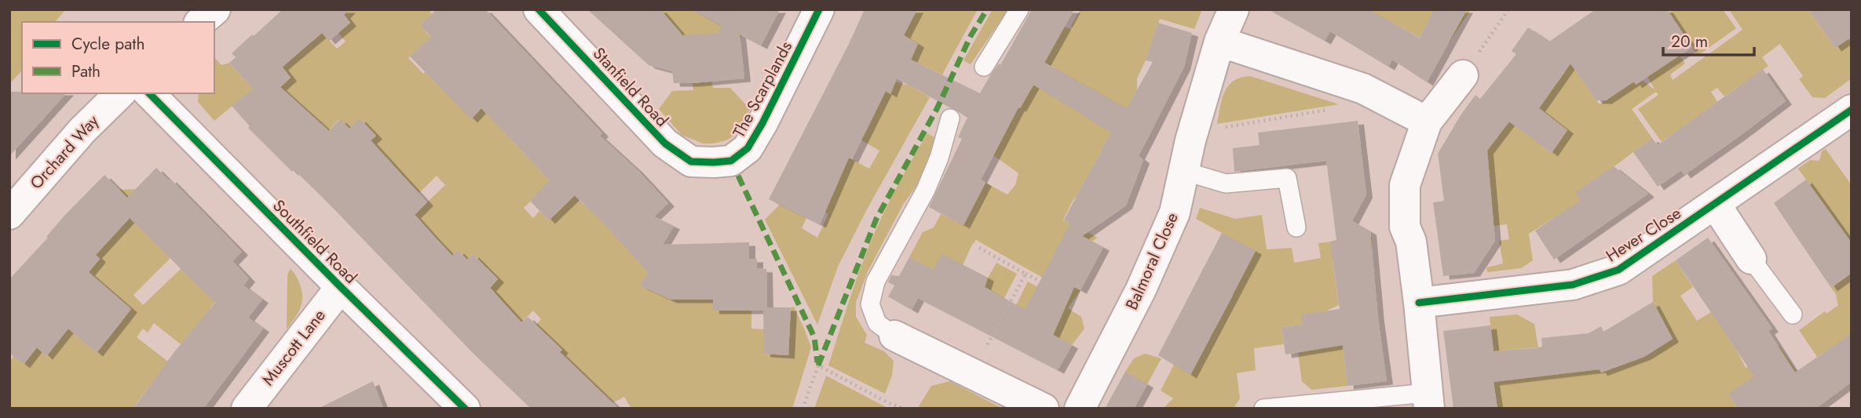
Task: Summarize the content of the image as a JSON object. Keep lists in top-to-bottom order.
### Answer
{
  "streets": {
    "street": [
      "Stanfield Road",
      "The Scarplands",
      "Orchard Way",
      "Hever Close",
      "Southfield Road",
      "Balmoral Close",
      "Muscott Lane"
    ]
  },
  "crossings": [
    ["Stanfield Road", "The Scarplands"],
    ["Southfield Road", "Muscott Lane"]
  ],
  "legend": ["Cycle path", "Path"],
  "scale_bar": "20 m"
}
